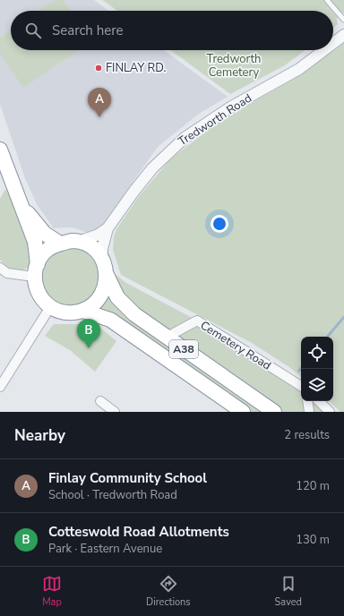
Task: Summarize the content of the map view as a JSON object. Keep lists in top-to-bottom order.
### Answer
{
  "streets": {
    "highway": ["A38"],
    "street": ["Tredworth Road", "Cemetery Road"]
  },
  "crossings": [
    ["Tredworth Road", "A38"],
    ["Cemetery Road", "A38"]
  ],
  "parks": ["Tredworth Cemetery"],
  "places": ["FINLAY RD."],
  "page": {
    "search": "Search here",
    "pins": ["A", "B"],
    "heading": ["Nearby", "2 results"],
    "list": [
      {
        "mark": "A",
        "name": "Finlay Community School",
        "note": "School · Tredworth Road",
        "value": "120 m"
      },
      {
        "mark": "B",
        "name": "Cotteswold Road Allotments",
        "note": "Park · Eastern Avenue",
        "value": "130 m"
      }
    ],
    "nav": ["Map", "Directions", "Saved"]
  }
}
